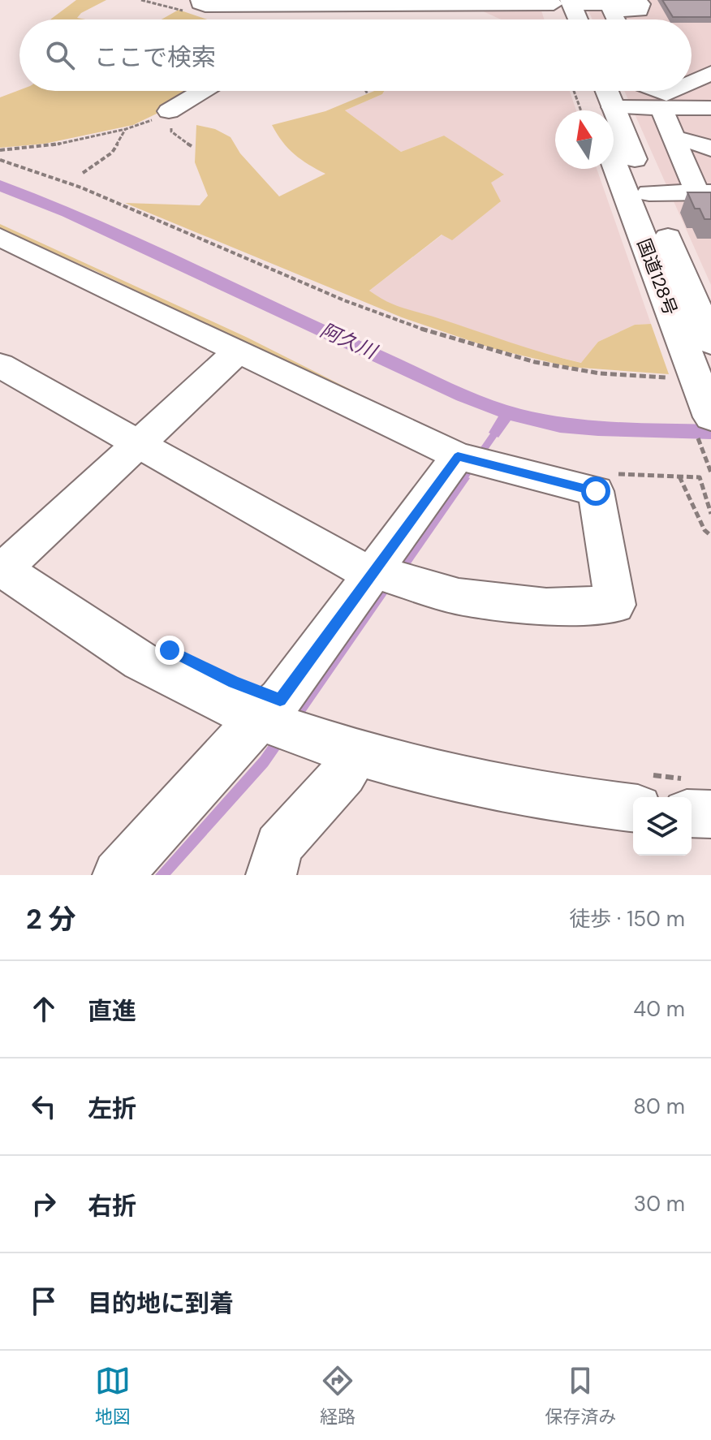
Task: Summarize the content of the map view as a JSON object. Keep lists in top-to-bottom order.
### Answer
{
  "streets": {
    "highway": ["国道128号"]
  },
  "water": ["阿久川"],
  "north": "top",
  "page": {
    "search": "ここで検索",
    "heading": ["2 分", "徒歩 · 150 m"],
    "list": [
      ["直進", "40 m"],
      ["左折", "80 m"],
      ["右折", "30 m"],
      "目的地に到着"
    ],
    "nav": ["地図", "経路", "保存済み"]
  }
}
